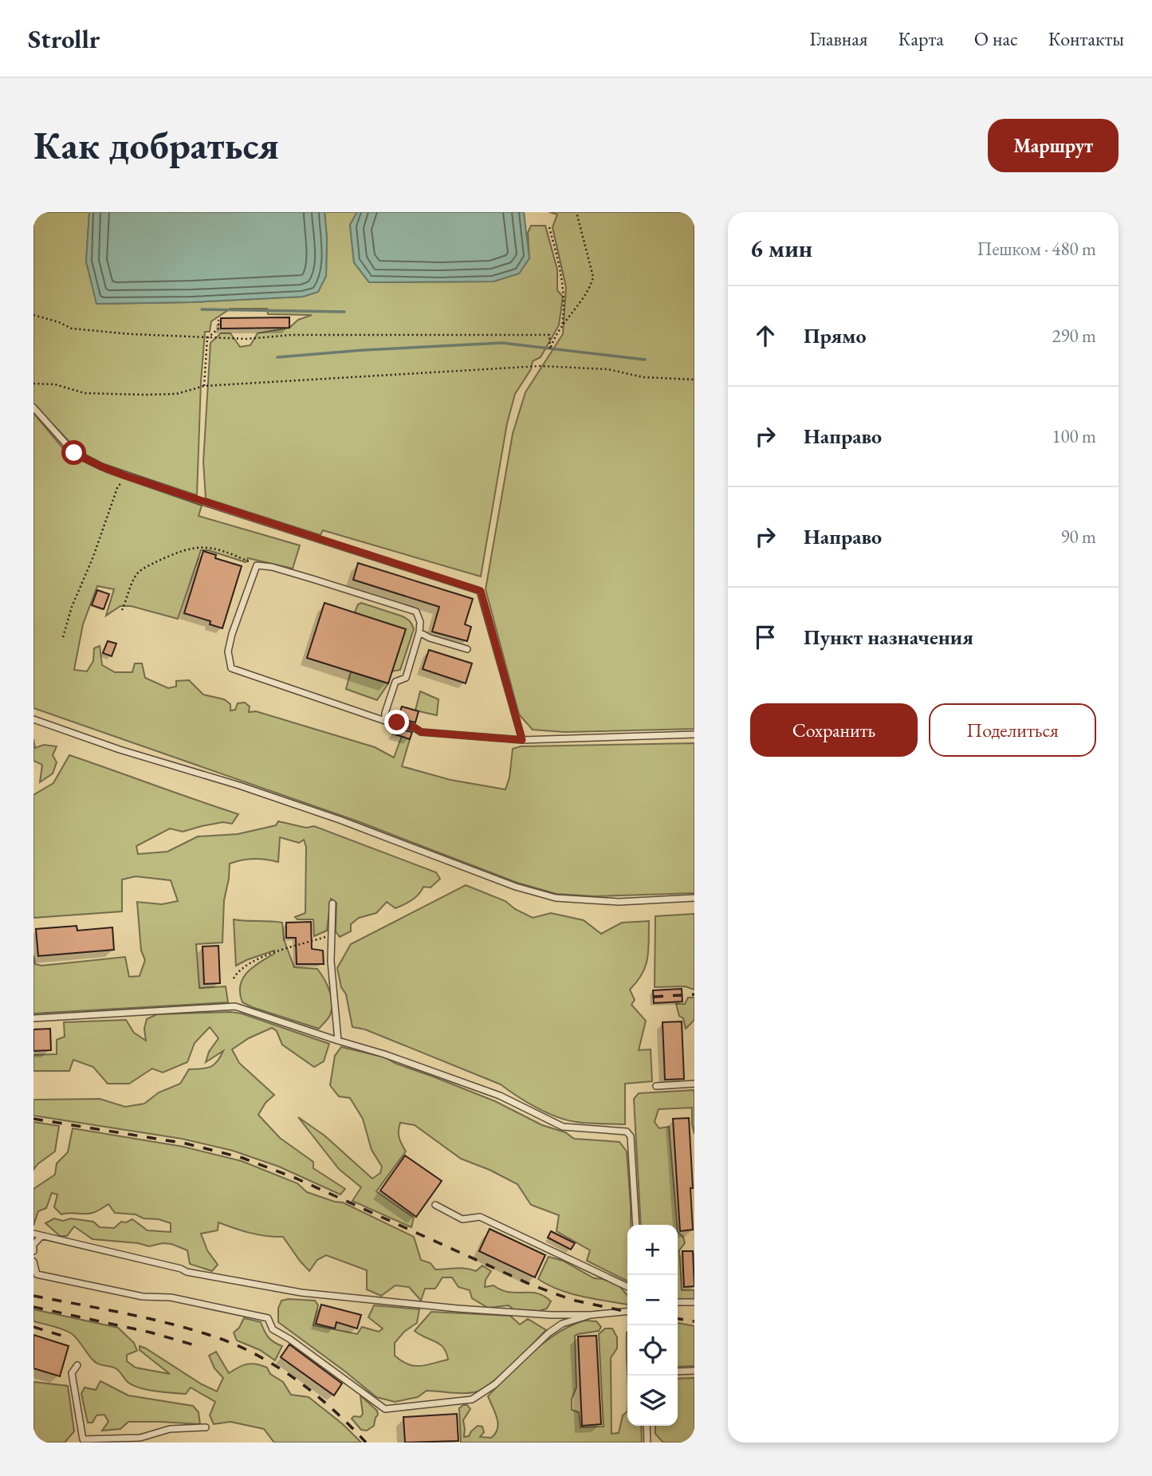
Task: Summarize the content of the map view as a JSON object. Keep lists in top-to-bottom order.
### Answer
{
  "page": {
    "header": "Strollr",
    "nav": [
      "Главная",
      "Карта",
      "О нас",
      "Контакты"
    ],
    "buttons": [
      "Маршрут",
      ["Сохранить", "Поделиться"]
    ],
    "title": "Как добраться",
    "heading": ["6 мин", "Пешком · 480 m"],
    "list": [
      ["Прямо", "290 m"],
      ["Направо", "100 m"],
      ["Направо", "90 m"],
      "Пункт назначения"
    ],
    "map_buttons": ["+", "−"]
  }
}
